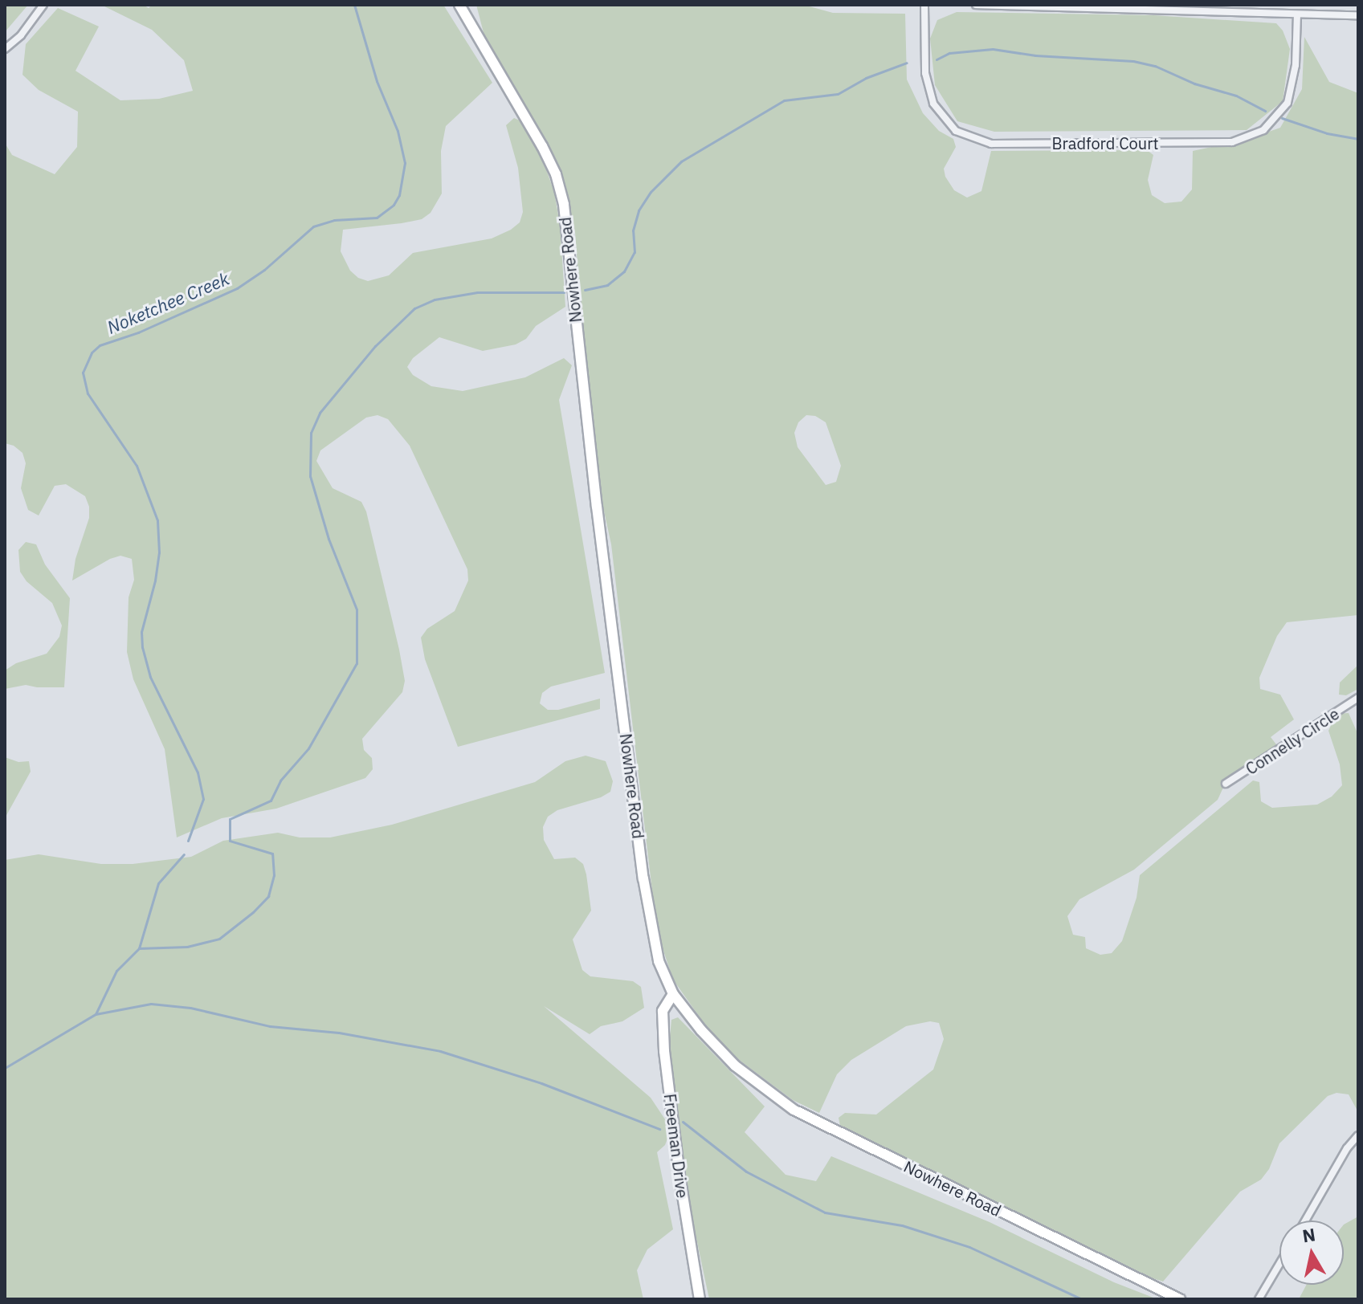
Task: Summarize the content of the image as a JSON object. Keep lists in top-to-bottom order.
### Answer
{
  "streets": {
    "street": [
      "Bradford Court",
      "Nowhere Road",
      "Connelly Circle",
      "Freeman Drive"
    ]
  },
  "crossings": [
    ["Nowhere Road", "Freeman Drive"]
  ],
  "water": ["Noketchee Creek"],
  "north": "top"
}
